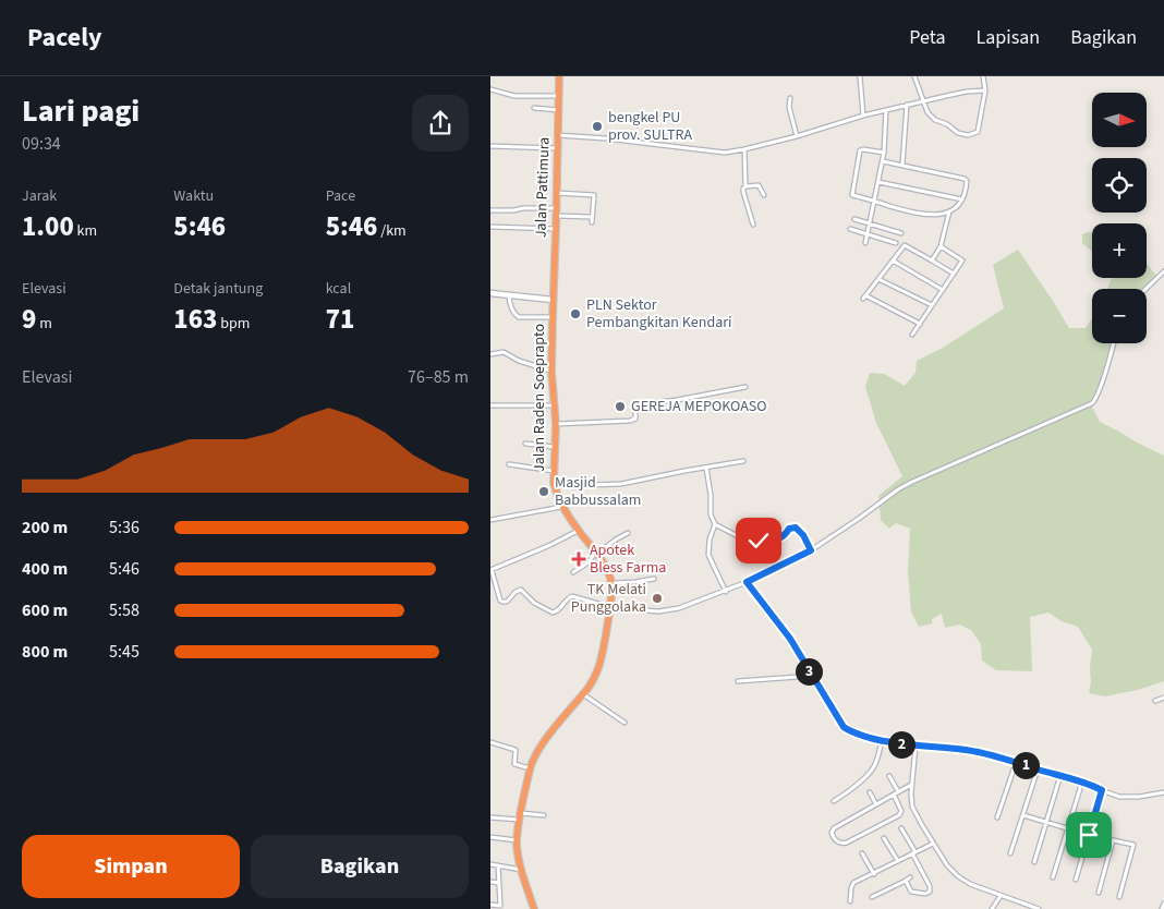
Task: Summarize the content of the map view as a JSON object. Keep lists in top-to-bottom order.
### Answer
{
  "streets": {
    "highway": ["Jalan Pattimura", "Jalan Raden Soeprapto"]
  },
  "crossings": [
    ["Jalan Pattimura", "Jalan Raden Soeprapto"]
  ],
  "places": {
    "other": [
      "bengkel PU prov. SULTRA",
      "PLN Sektor Pembangkitan Kendari",
      "GEREJA MEPOKOASO",
      "Masjid Babbussalam",
      "TK Melati Punggolaka"
    ],
    "health": ["Apotek Bless Farma"]
  },
  "north": "right",
  "page": {
    "header": "Pacely",
    "nav": ["Peta", "Lapisan", "Bagikan"],
    "heading": ["Lari pagi", "09:34"],
    "map_buttons": ["+", "−"],
    "stats": [
      ["Jarak", "1.00 km"],
      ["Waktu", "5:46"],
      ["Pace", "5:46 /km"],
      ["Elevasi", "9 m"],
      ["Detak jantung", "163 bpm"],
      ["kcal", "71"]
    ],
    "chart": ["Elevasi", "76–85 m"],
    "list": [
      {
        "name": "200 m",
        "note": "5:36"
      },
      {
        "name": "400 m",
        "note": "5:46"
      },
      {
        "name": "600 m",
        "note": "5:58"
      },
      {
        "name": "800 m",
        "note": "5:45"
      }
    ],
    "pins": ["3", "2", "1"],
    "buttons": ["Simpan", "Bagikan"]
  }
}
